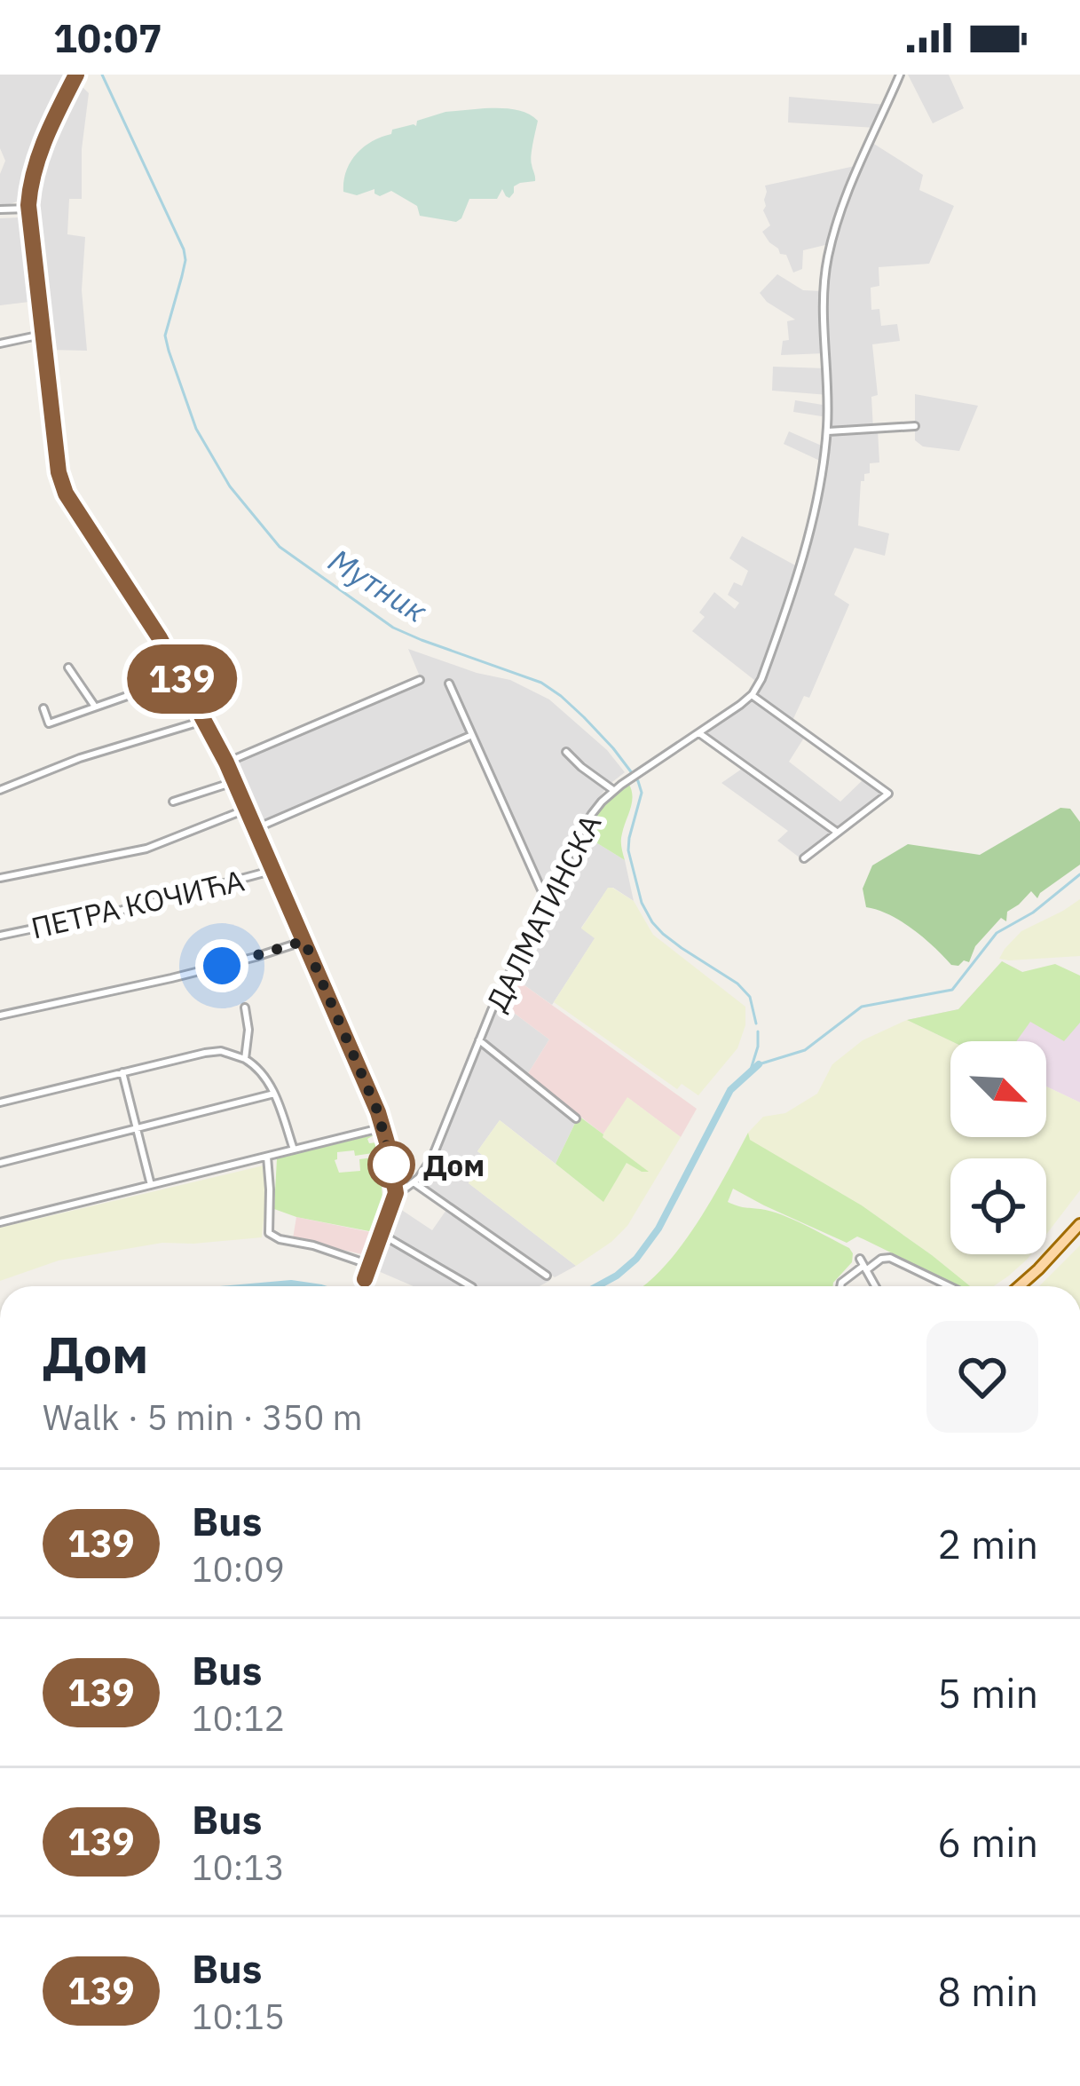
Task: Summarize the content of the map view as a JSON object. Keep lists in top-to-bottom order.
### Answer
{
  "streets": {
    "street": ["ПЕТРА КОЧИЋА", "ДАЛМАТИНСКА"]
  },
  "water": ["Мутник"],
  "places": ["Дом"],
  "lines": ["bus line 139"],
  "north": "bottom right",
  "page": {
    "status": "10:07",
    "on_map": "139",
    "heading": ["Дом", "Walk · 5 min · 350 m"],
    "list": [
      {
        "mark": "139",
        "name": "Bus",
        "note": "10:09",
        "value": "2 min"
      },
      {
        "mark": "139",
        "name": "Bus",
        "note": "10:12",
        "value": "5 min"
      },
      {
        "mark": "139",
        "name": "Bus",
        "note": "10:13",
        "value": "6 min"
      },
      {
        "mark": "139",
        "name": "Bus",
        "note": "10:15",
        "value": "8 min"
      }
    ]
  }
}
